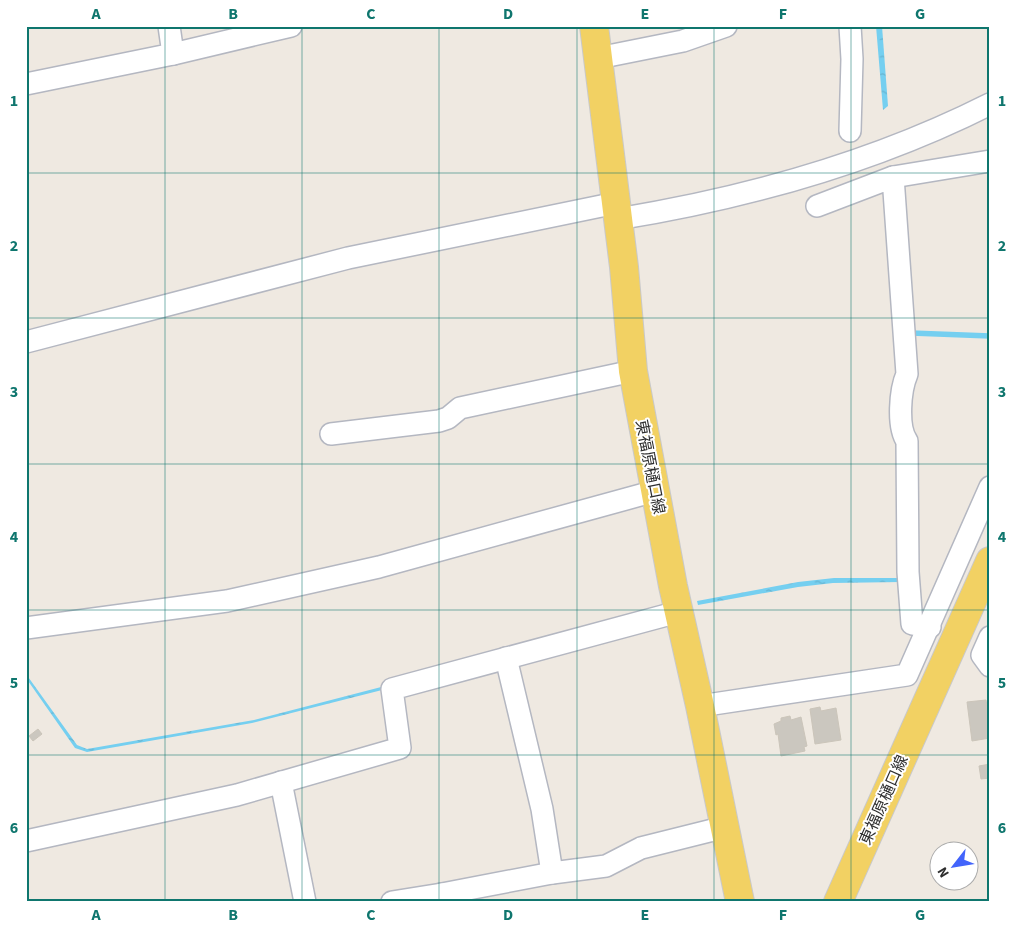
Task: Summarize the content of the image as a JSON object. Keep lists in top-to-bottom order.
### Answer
{
  "streets": {
    "main road": ["東福原樋口線"]
  },
  "north": "bottom left",
  "grid": {
    "columns": [
      "A",
      "B",
      "C",
      "D",
      "E",
      "F",
      "G"
    ],
    "rows": [
      "1",
      "2",
      "3",
      "4",
      "5",
      "6"
    ]
  }
}
